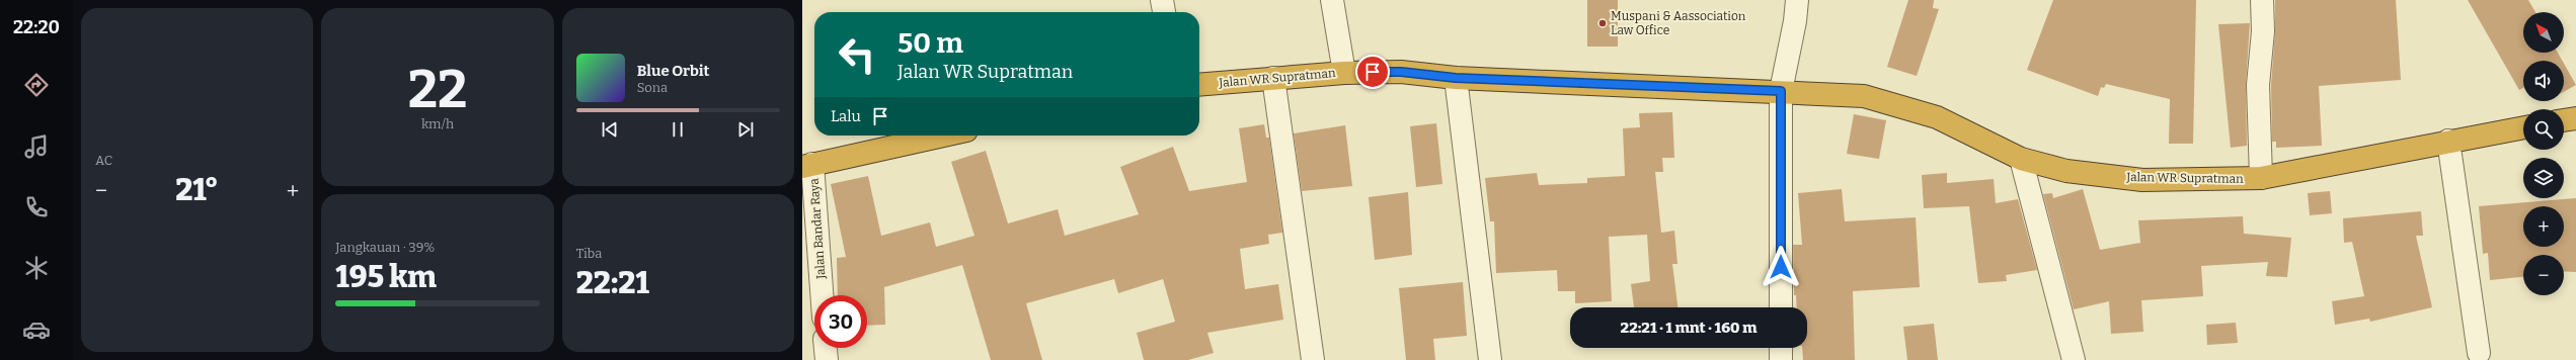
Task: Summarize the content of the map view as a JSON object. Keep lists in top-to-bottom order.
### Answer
{
  "streets": {
    "highway": ["Jalan WR Supratman"],
    "street": ["Jalan Bandar Raya"]
  },
  "places": ["Muspani & Aassociation Law Office"],
  "north": "top left",
  "page": {
    "tabs": "22:20",
    "tile": [
      "AC",
      ["22", "km/h"],
      ["Jangkauan · 39%", "195 km"],
      ["Tiba", "22:21"]
    ],
    "map_buttons": ["+", "−"],
    "turn": ["50 m", "Jalan WR Supratman"],
    "song": ["Blue Orbit", "Sona"],
    "then": "Lalu",
    "heat": ["−", "21°", "+"],
    "limit": "30",
    "trip": "22:21 · 1 mnt · 160 m"
  }
}
